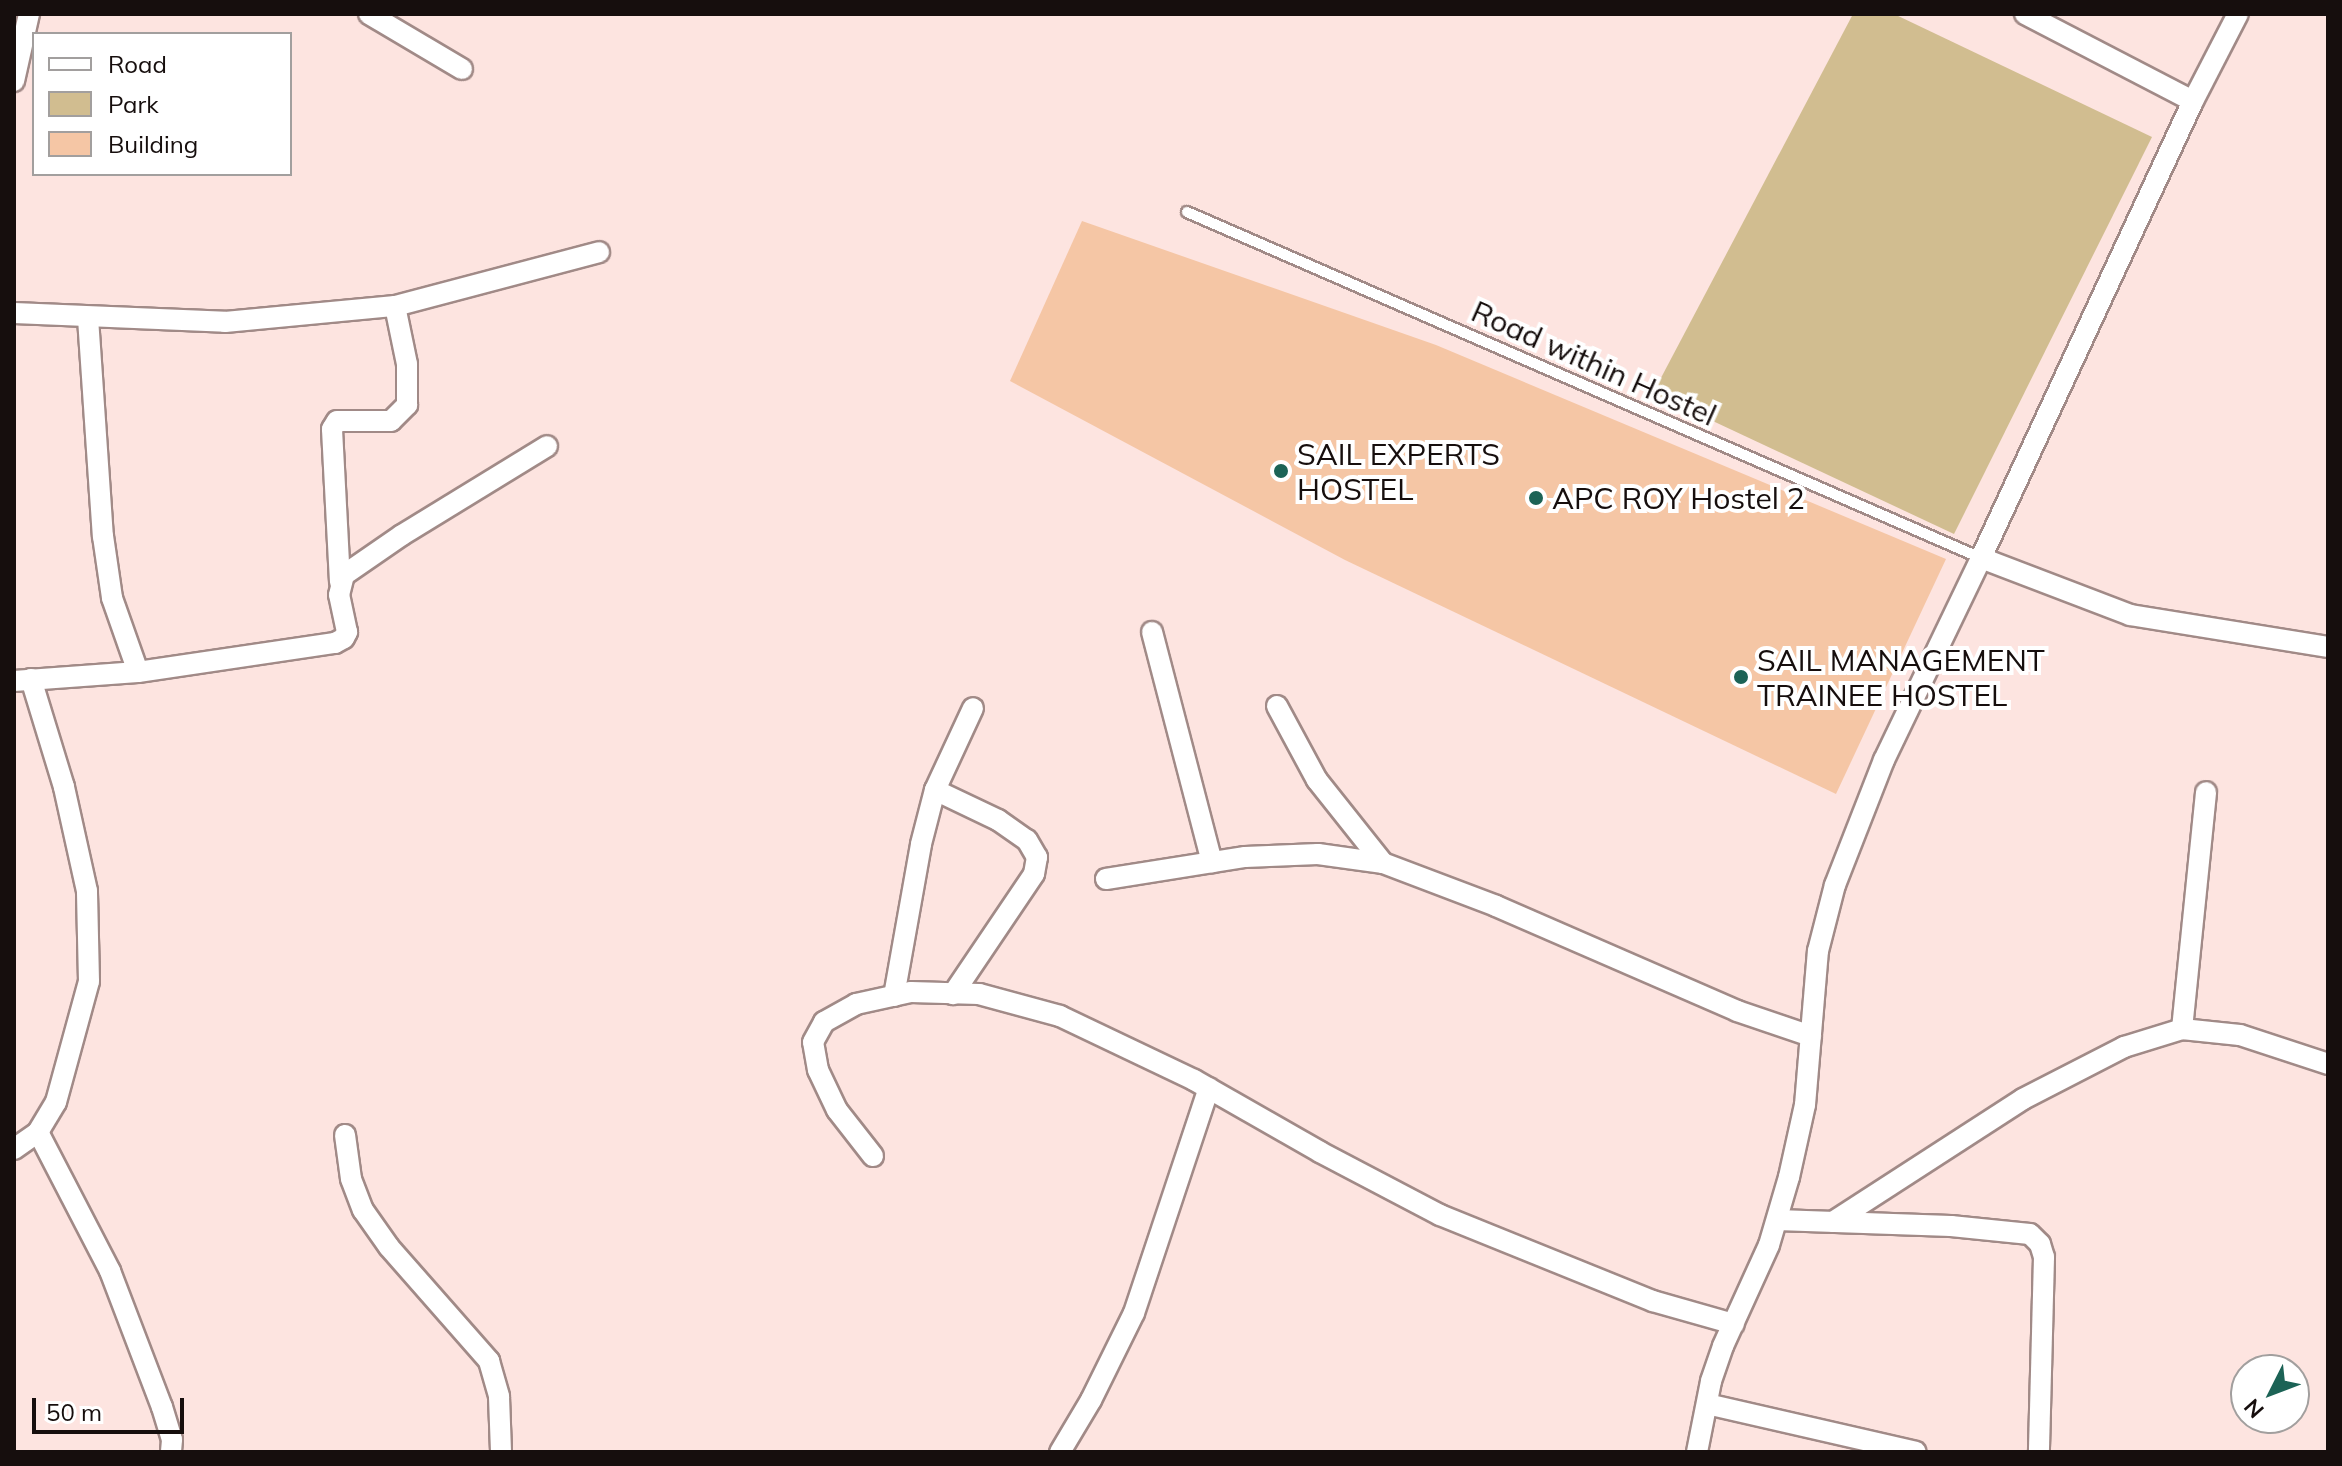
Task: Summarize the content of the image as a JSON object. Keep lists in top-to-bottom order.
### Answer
{
  "streets": {
    "lane": ["Road within Hostel"]
  },
  "places": ["SAIL EXPERTS HOSTEL", "APC ROY Hostel 2", "SAIL MANAGEMENT TRAINEE HOSTEL"],
  "legend": ["Road", "Park", "Building"],
  "scale_bar": "50 m",
  "north": "bottom left"
}
